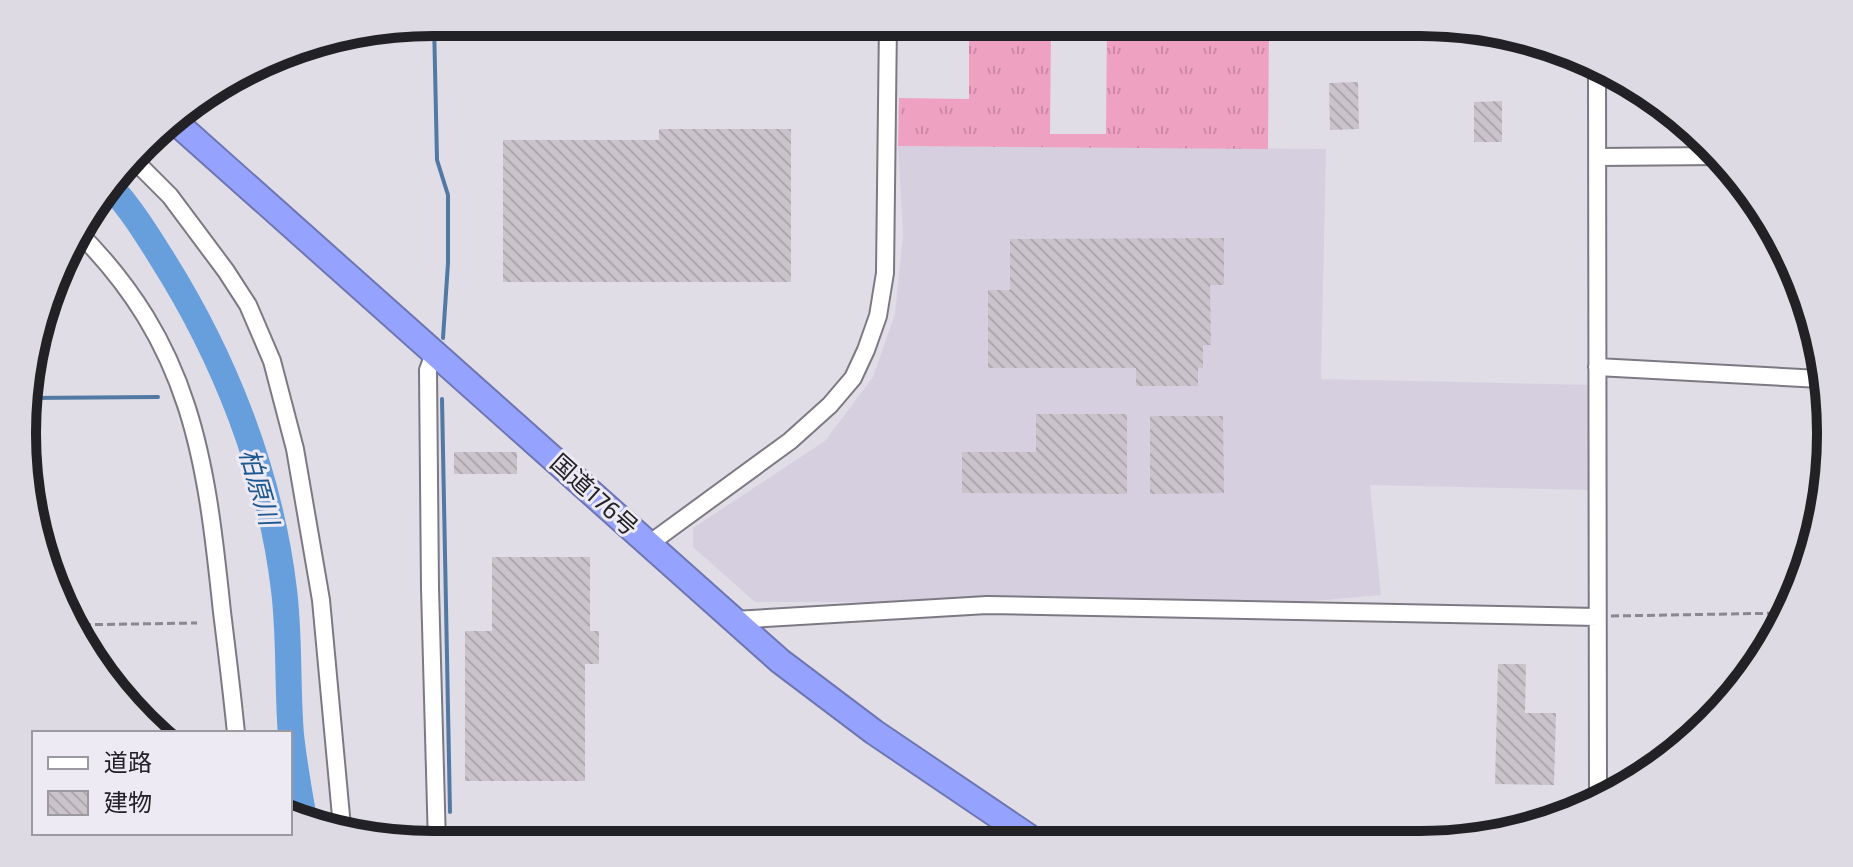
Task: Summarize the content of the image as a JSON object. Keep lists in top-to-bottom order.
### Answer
{
  "streets": {
    "highway": ["国道176号"]
  },
  "water": ["柏原川"],
  "legend": ["道路", "建物"]
}
